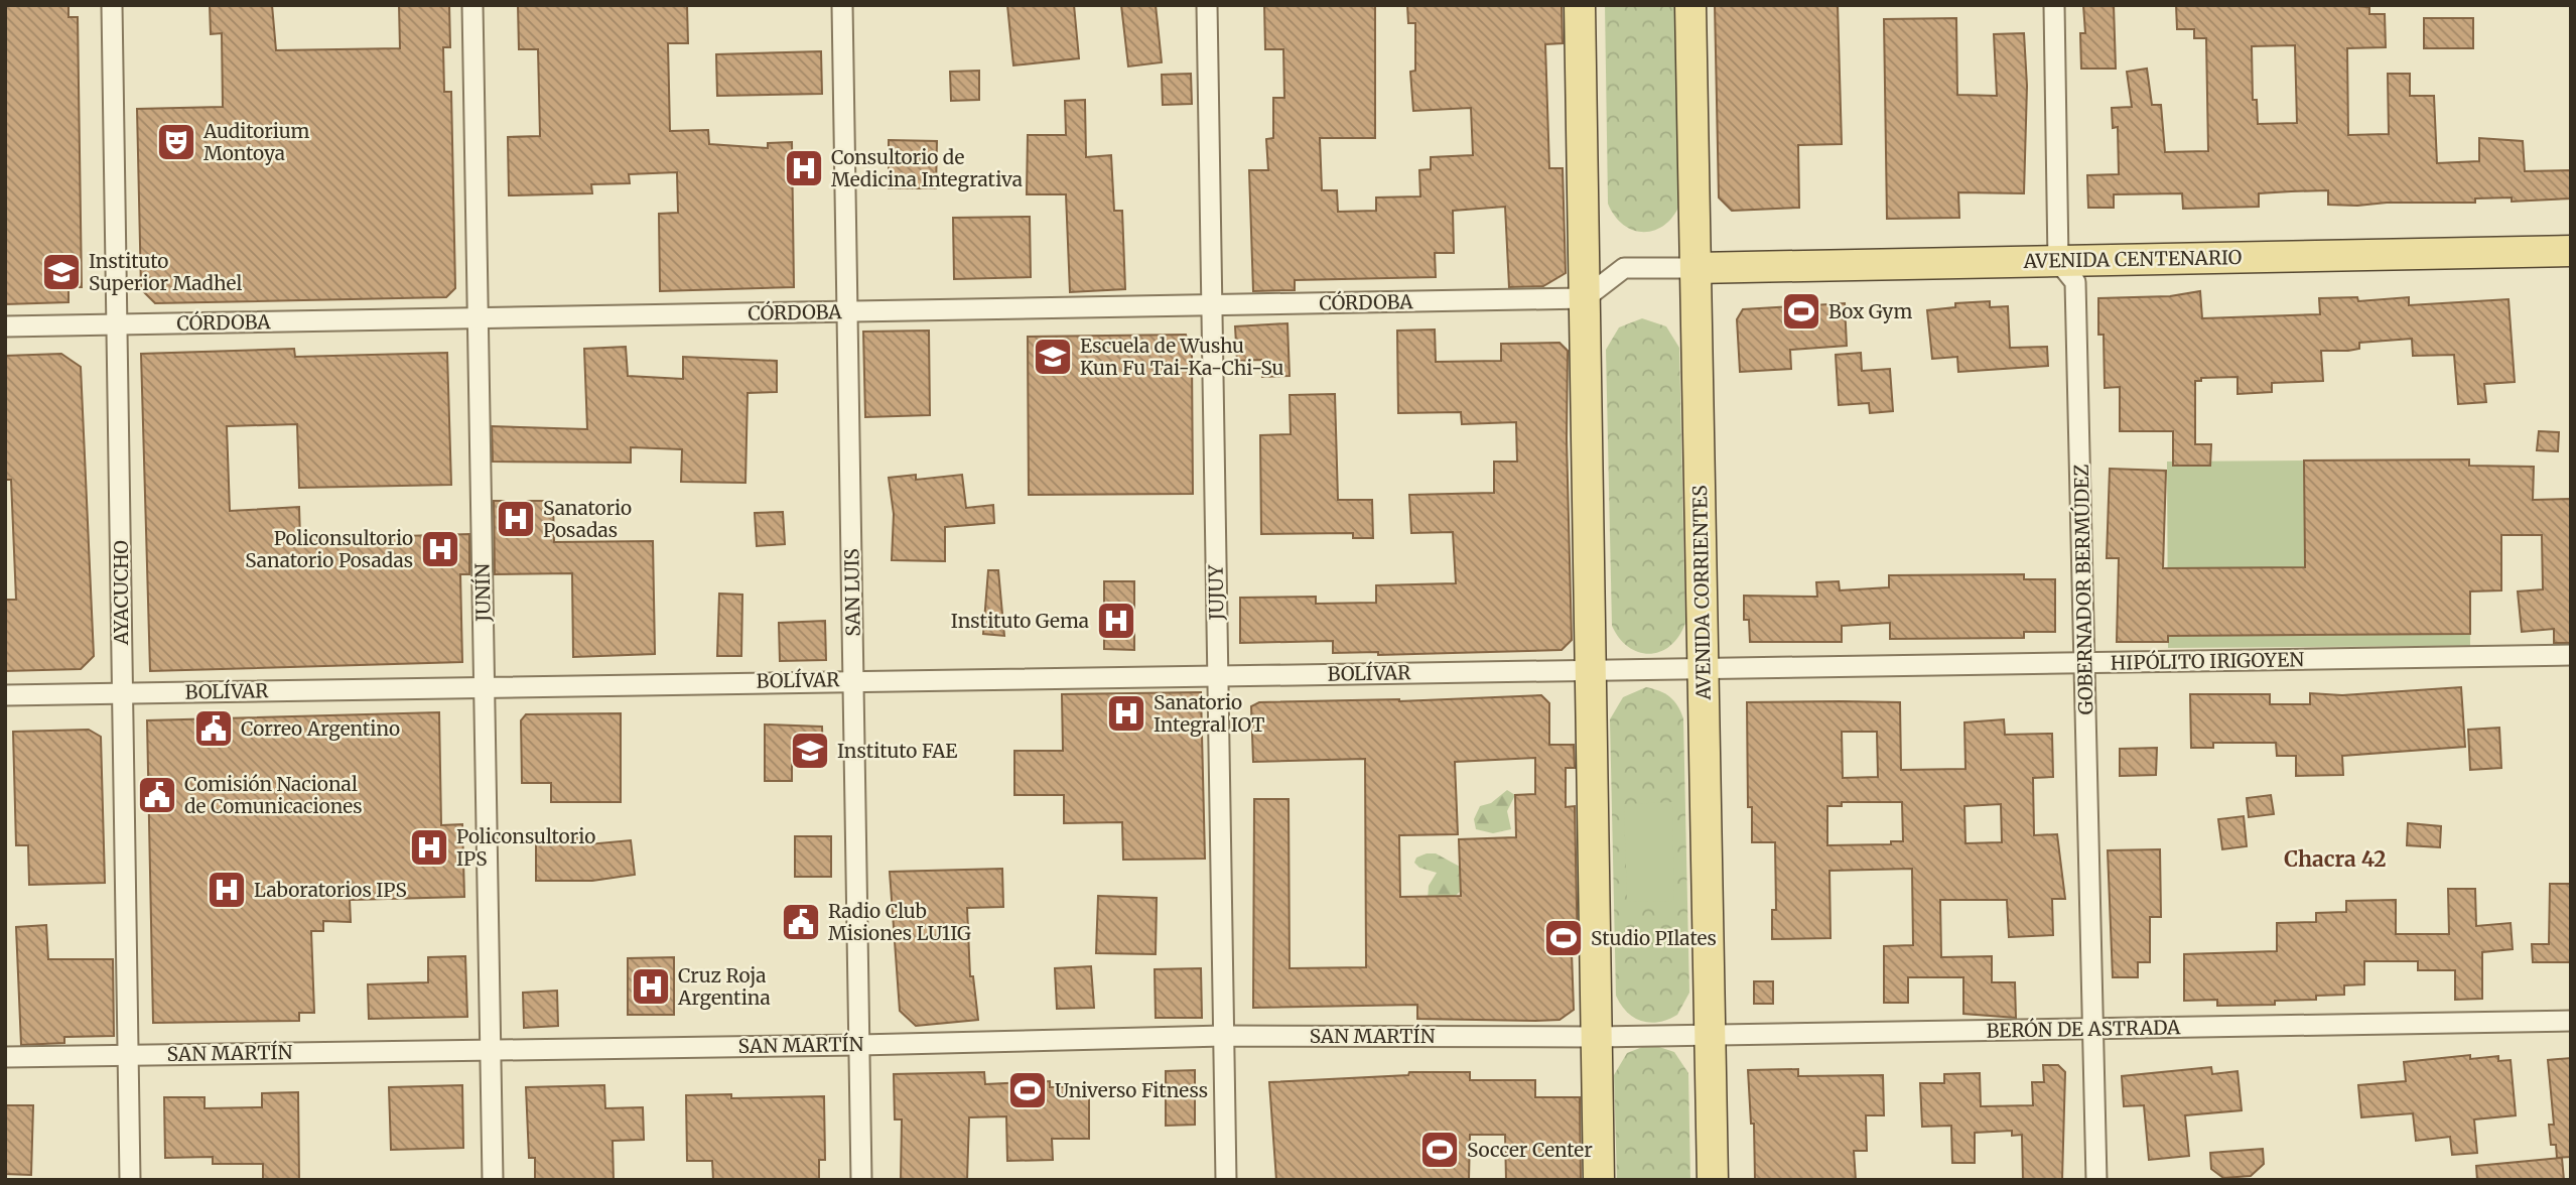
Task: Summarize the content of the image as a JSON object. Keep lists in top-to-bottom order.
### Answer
{
  "streets": {
    "main road": ["AVENIDA CENTENARIO", "AVENIDA CORRIENTES"],
    "street": [
      "CÓRDOBA",
      "GOBERNADOR BERMÚDEZ",
      "AYACUCHO",
      "JUNÍN",
      "SAN LUIS",
      "JUJUY",
      "HIPÓLITO IRIGOYEN",
      "BOLÍVAR",
      "BERÓN DE ASTRADA",
      "SAN MARTÍN"
    ]
  },
  "crossings": [
    ["AVENIDA CENTENARIO", "GOBERNADOR BERMÚDEZ"],
    ["AVENIDA CENTENARIO", "AVENIDA CORRIENTES"],
    ["CÓRDOBA", "AYACUCHO"],
    ["CÓRDOBA", "JUNÍN"],
    ["CÓRDOBA", "SAN LUIS"],
    ["CÓRDOBA", "JUJUY"],
    ["GOBERNADOR BERMÚDEZ", "HIPÓLITO IRIGOYEN"],
    ["GOBERNADOR BERMÚDEZ", "BERÓN DE ASTRADA"],
    ["AYACUCHO", "BOLÍVAR"],
    ["AYACUCHO", "SAN MARTÍN"],
    ["JUNÍN", "BOLÍVAR"],
    ["JUNÍN", "SAN MARTÍN"],
    ["SAN LUIS", "BOLÍVAR"],
    ["SAN LUIS", "SAN MARTÍN"],
    ["JUJUY", "BOLÍVAR"],
    ["JUJUY", "SAN MARTÍN"],
    ["AVENIDA CORRIENTES", "HIPÓLITO IRIGOYEN"],
    ["AVENIDA CORRIENTES", "BERÓN DE ASTRADA"],
    ["HIPÓLITO IRIGOYEN", "BOLÍVAR"],
    ["BERÓN DE ASTRADA", "SAN MARTÍN"]
  ],
  "districts": ["Chacra 42"],
  "places": {
    "theatre": ["Auditorium Montoya"],
    "hospital": [
      "Consultorio de Medicina Integrativa",
      "Sanatorio Posadas",
      "Policonsultorio Sanatorio Posadas",
      "Instituto Gema",
      "Sanatorio Integral IOT",
      "Policonsultorio IPS",
      "Laboratorios IPS",
      "Cruz Roja Argentina"
    ],
    "school or university": ["Instituto Superior Madhel", "Escuela de Wushu Kun Fu Tai-Ka-Chi-Su", "Instituto FAE"],
    "sports": [
      "Box Gym",
      "Studio PIlates",
      "Universo Fitness",
      "Soccer Center"
    ],
    "public building": ["Correo Argentino", "Comisión Nacional de Comunicaciones", "Radio Club Misiones LU1IG"]
  }
}
